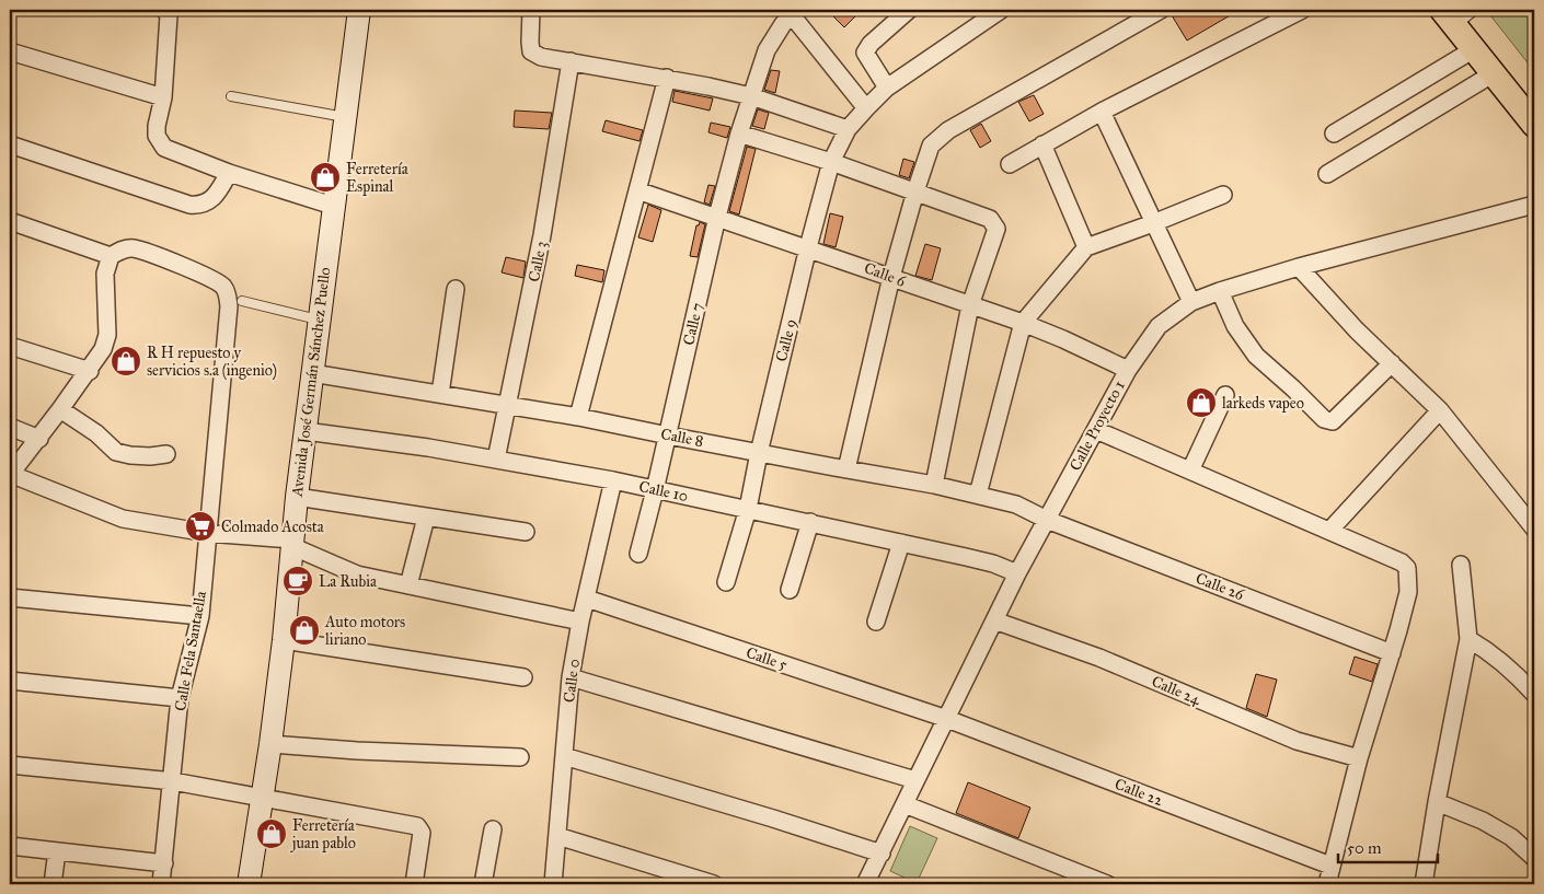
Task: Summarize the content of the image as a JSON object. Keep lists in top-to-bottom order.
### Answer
{
  "streets": {
    "main road": ["Avenida José Germán Sánchez Puello"],
    "street": [
      "Calle 3",
      "Calle 6",
      "Calle 7",
      "Calle 9",
      "Calle Proyecto 1",
      "Calle 8",
      "Calle 10",
      "Calle 26",
      "Calle Fela Santaella",
      "Calle 5",
      "Calle 0",
      "Calle 24",
      "Calle 22"
    ]
  },
  "crossings": [
    ["Calle 3", "Calle 8"],
    ["Calle 3", "Calle 10"],
    ["Calle 6", "Calle 7"],
    ["Calle 6", "Calle 9"],
    ["Calle 6", "Calle Proyecto 1"],
    ["Calle 7", "Calle 8"],
    ["Calle 7", "Calle 10"],
    ["Calle 9", "Calle 8"],
    ["Calle 9", "Calle 10"],
    ["Avenida José Germán Sánchez Puello", "Calle 8"],
    ["Avenida José Germán Sánchez Puello", "Calle 10"],
    ["Calle Proyecto 1", "Calle 8"],
    ["Calle Proyecto 1", "Calle 10"],
    ["Calle Proyecto 1", "Calle 26"],
    ["Calle Proyecto 1", "Calle 5"],
    ["Calle Proyecto 1", "Calle 24"],
    ["Calle Proyecto 1", "Calle 22"],
    ["Calle 8", "Calle 26"],
    ["Calle 10", "Calle 0"],
    ["Calle 5", "Calle 0"],
    ["Calle 5", "Calle 22"]
  ],
  "places": {
    "shop": [
      "Ferretería Espinal",
      "R H repuesto y servicios s.a (ingenio)",
      "larkeds vapeo",
      "Auto motors liriano",
      "Ferretería juan pablo"
    ],
    "supermarket": ["Colmado Acosta"],
    "cafe": ["La Rubia"]
  },
  "scale_bar": "50 m"
}
